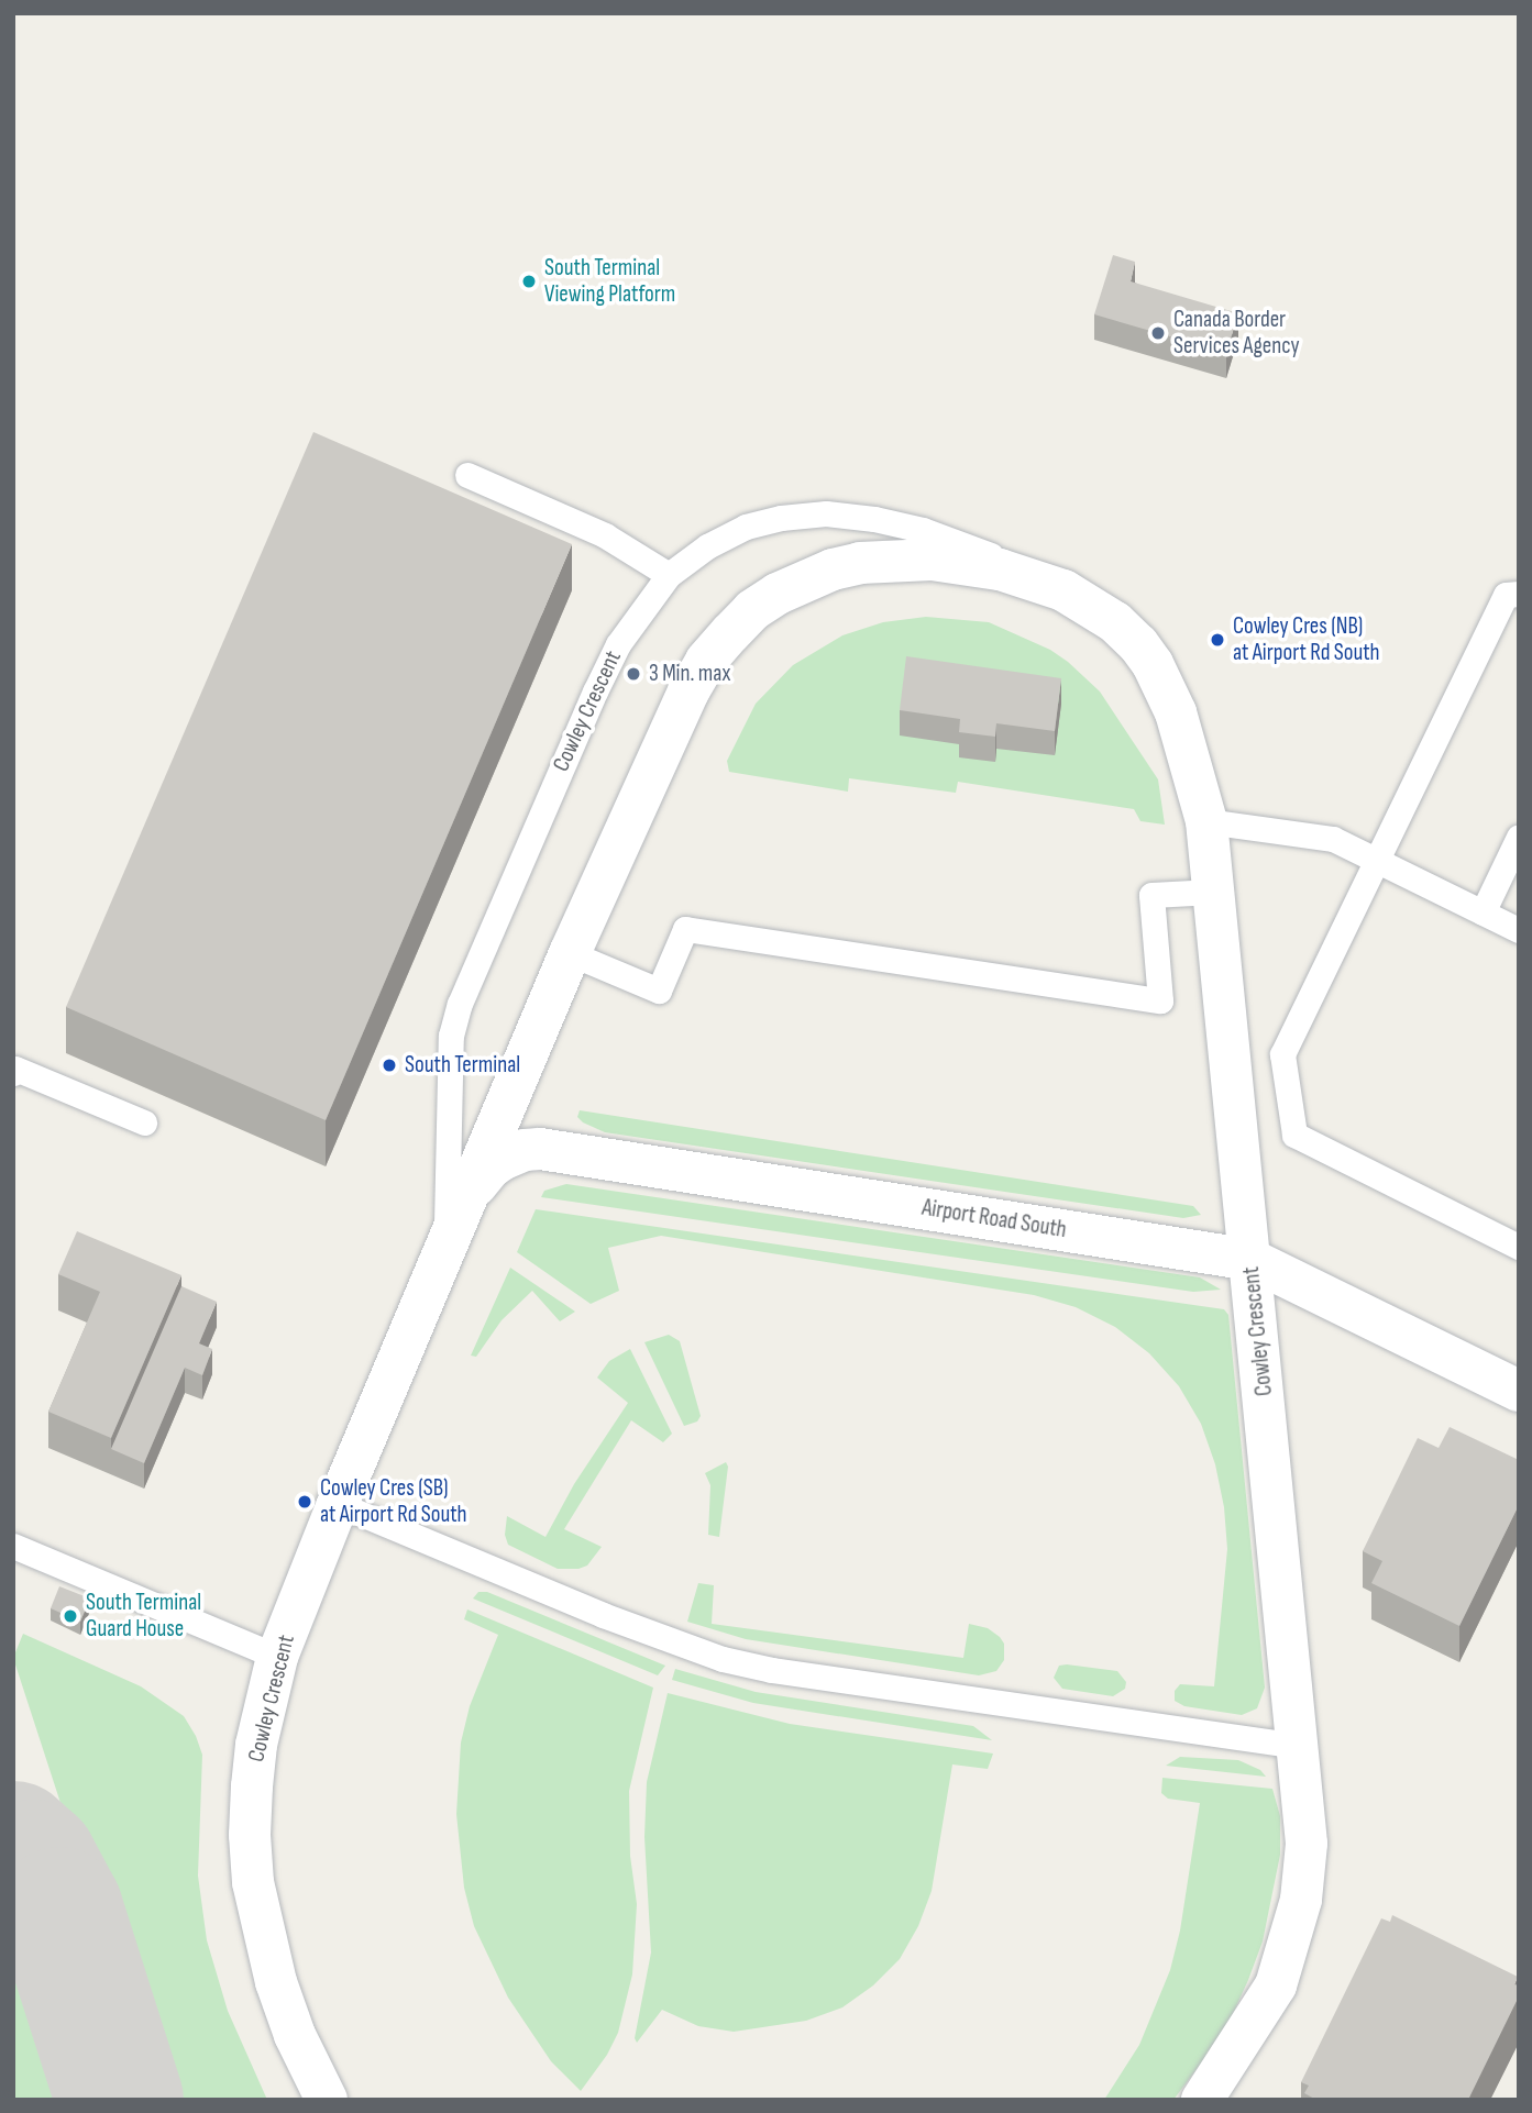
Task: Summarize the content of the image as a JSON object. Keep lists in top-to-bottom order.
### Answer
{
  "streets": {
    "street": ["Cowley Crescent", "Airport Road South"]
  },
  "crossings": [
    ["Cowley Crescent", "Airport Road South"]
  ],
  "places": [
    "South Terminal Viewing Platform",
    "Canada Border Services Agency",
    "Cowley Cres (NB) at Airport Rd South",
    "3 Min. max",
    "South Terminal",
    "Cowley Cres (SB) at Airport Rd South",
    "South Terminal Guard House"
  ]
}
